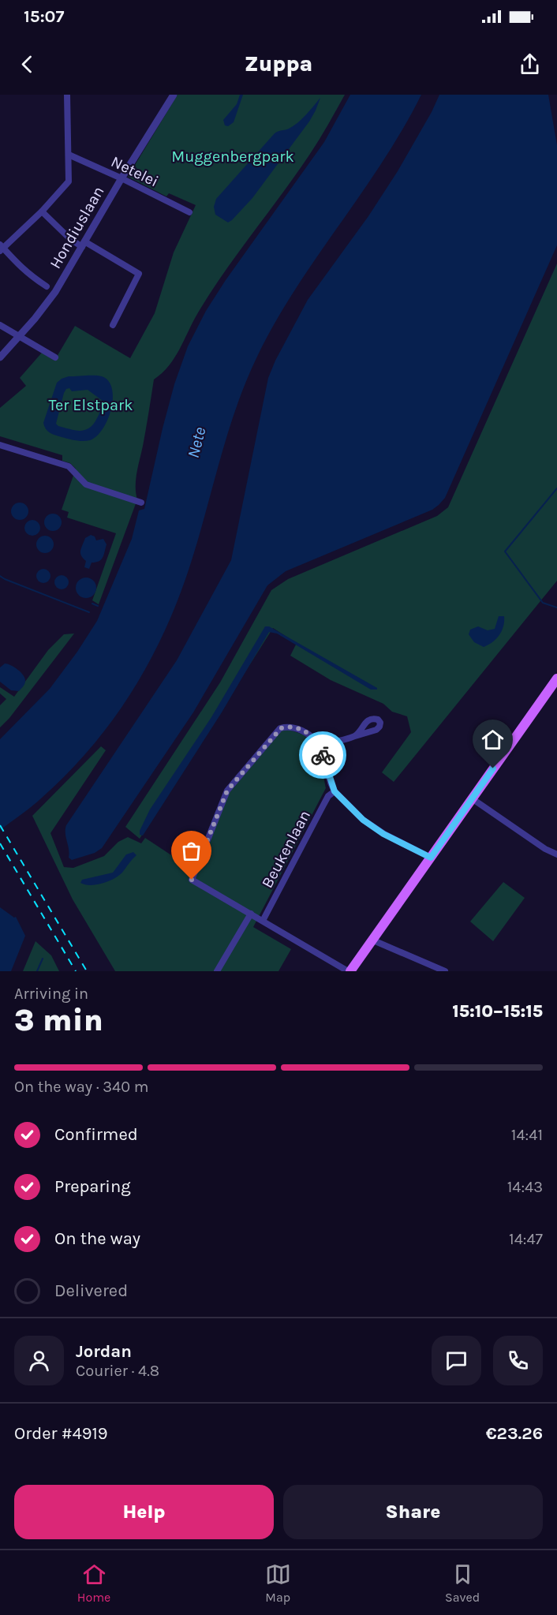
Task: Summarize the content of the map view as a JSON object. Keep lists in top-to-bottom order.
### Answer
{
  "streets": {
    "street": ["Netelei", "Hondiuslaan", "Beukenlaan"]
  },
  "crossings": [
    ["Netelei", "Hondiuslaan"]
  ],
  "water": ["Nete"],
  "parks": ["Muggenbergpark", "Ter Elstpark"],
  "page": {
    "status": "15:07",
    "header": "Zuppa",
    "heading": ["3 min", "Arriving in", "15:10–15:15"],
    "panel": [
      "Jordan",
      "Courier · 4.8",
      "Order #4919",
      "€23.26"
    ],
    "bar": "On the way · 340 m",
    "list": [
      ["Confirmed", "14:41"],
      ["Preparing", "14:43"],
      ["On the way", "14:47"],
      "Delivered"
    ],
    "buttons": ["Help", "Share"],
    "tabs": ["Home", "Map", "Saved"]
  }
}
